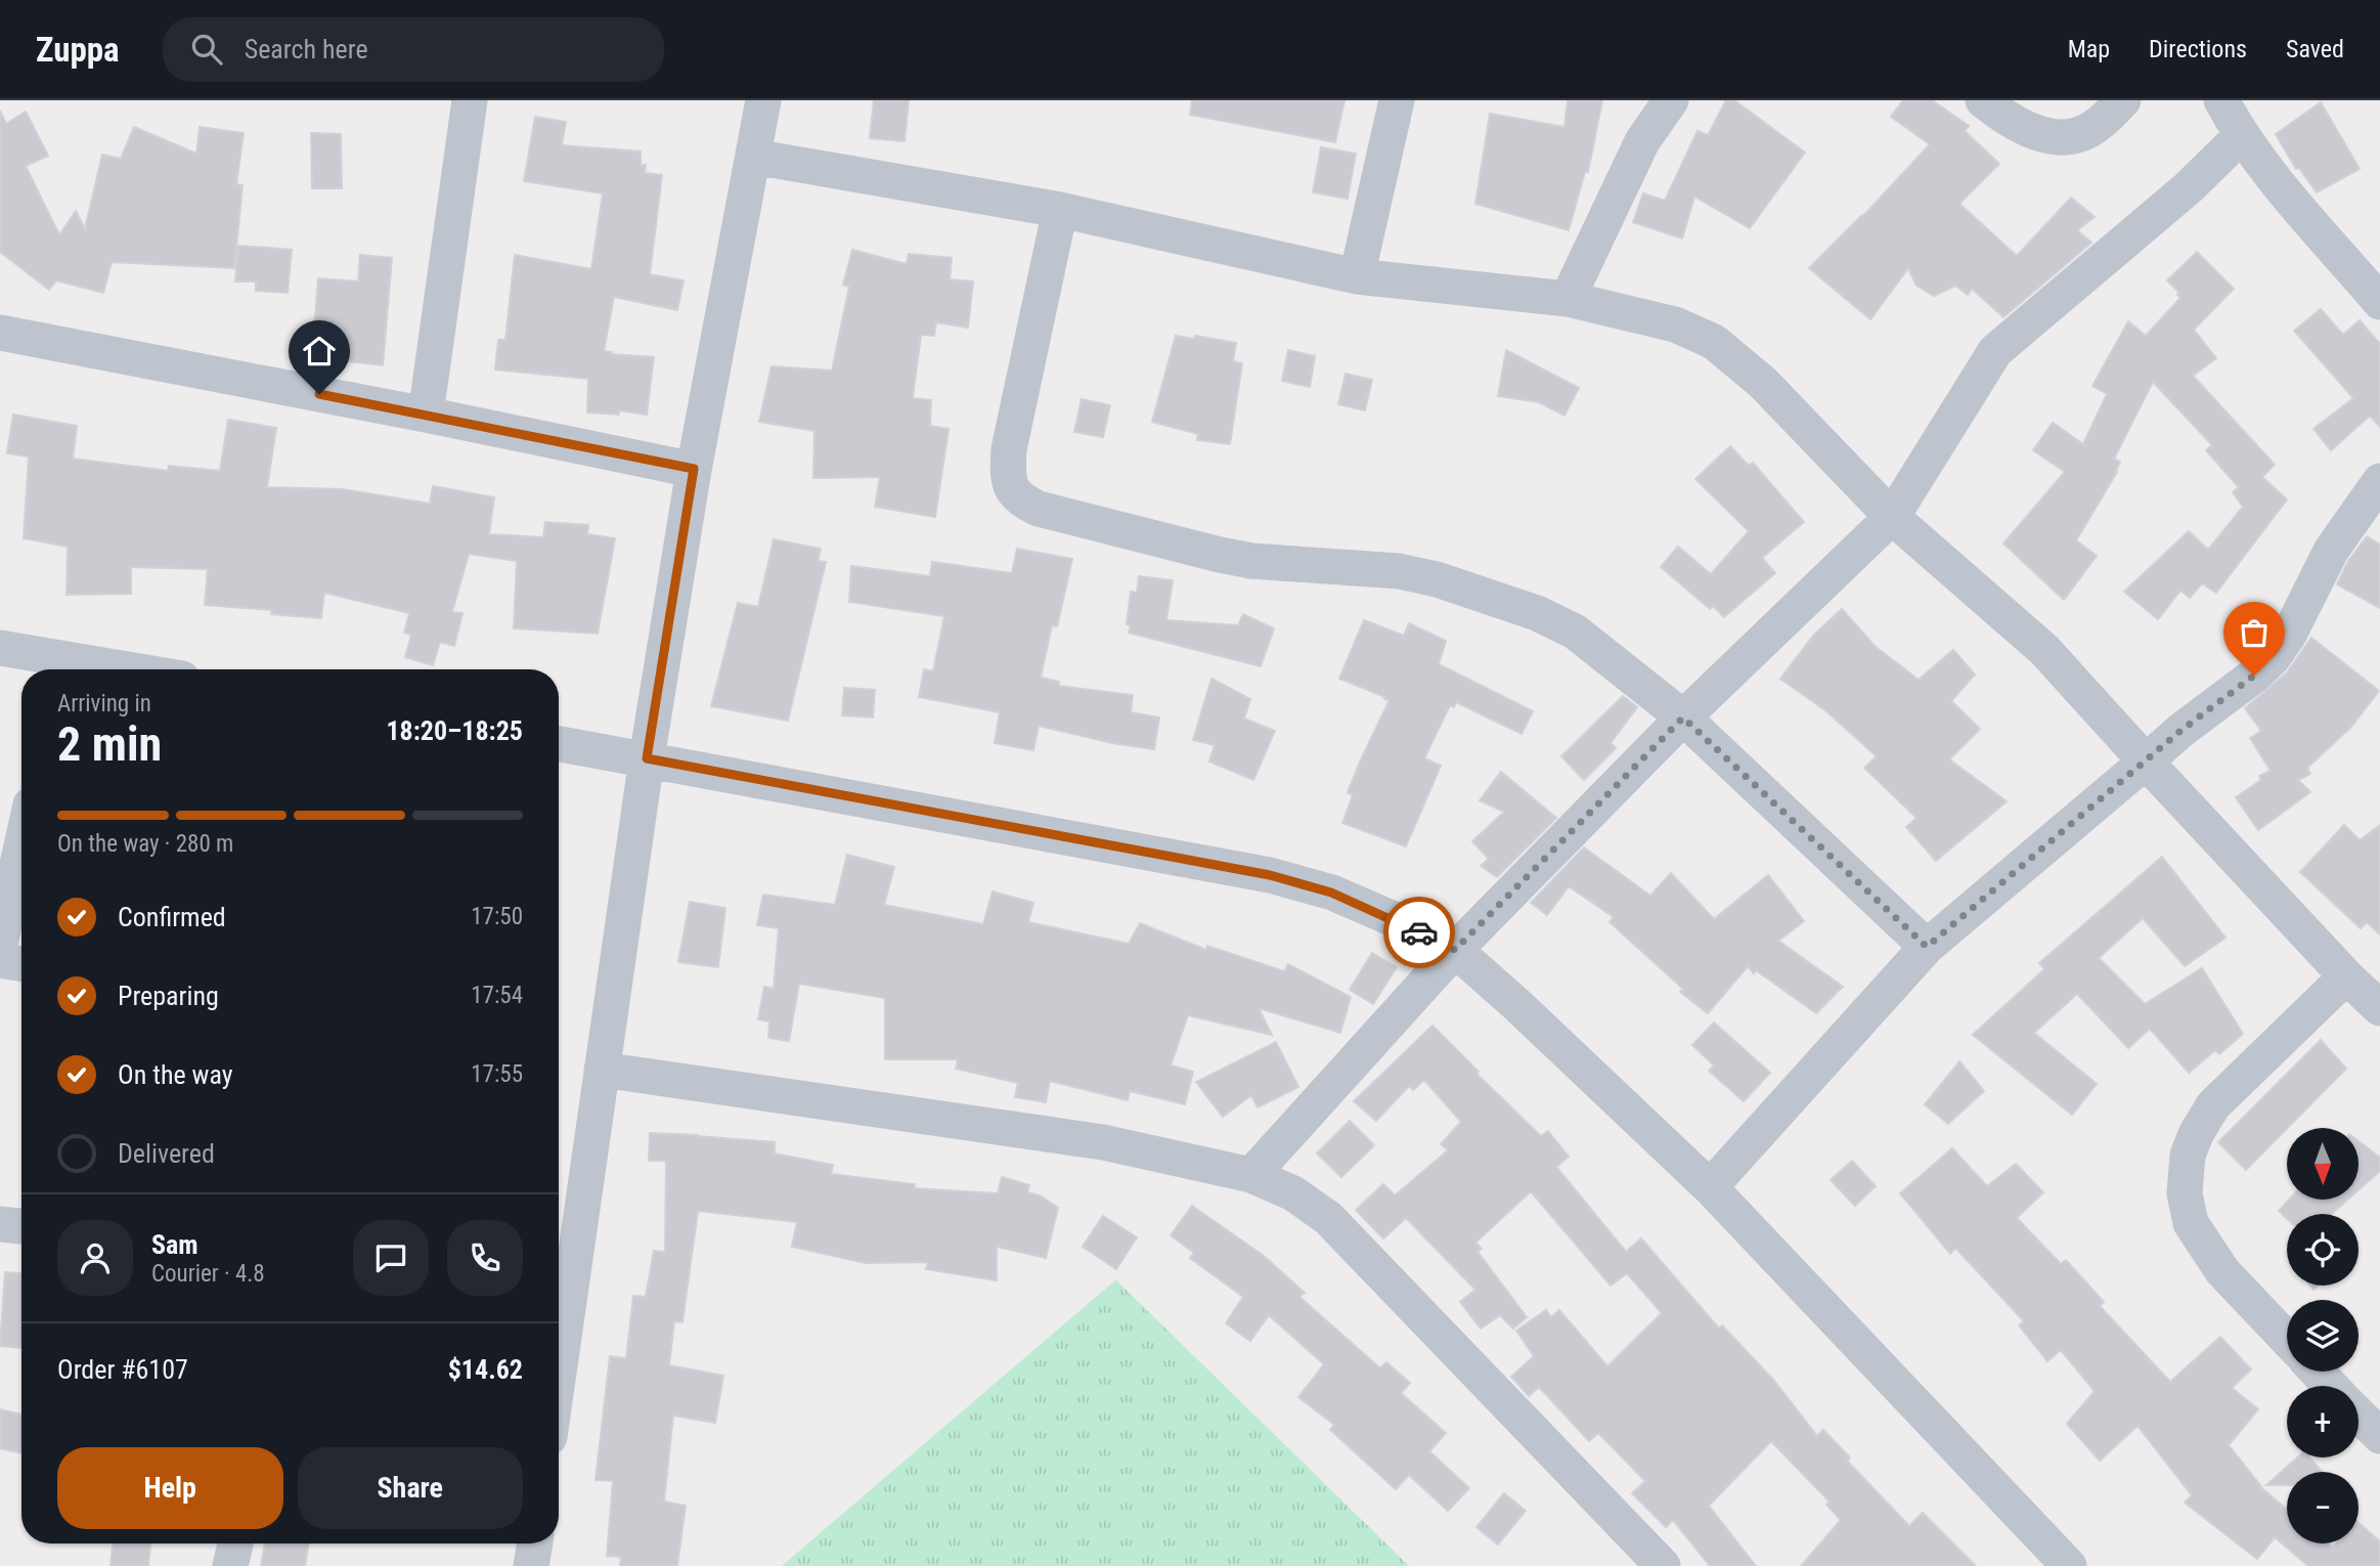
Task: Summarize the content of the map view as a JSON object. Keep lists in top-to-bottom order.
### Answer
{
  "north": "bottom",
  "page": {
    "header": "Zuppa",
    "search": "Search here",
    "nav": ["Map", "Directions", "Saved"],
    "heading": ["2 min", "Arriving in", "18:20–18:25"],
    "panel": [
      "Sam",
      "Courier · 4.8",
      "Order #6107",
      "$14.62"
    ],
    "bar": "On the way · 280 m",
    "list": [
      ["Confirmed", "17:50"],
      ["Preparing", "17:54"],
      ["On the way", "17:55"],
      "Delivered"
    ],
    "map_buttons": ["+", "−"],
    "buttons": ["Help", "Share"]
  }
}
